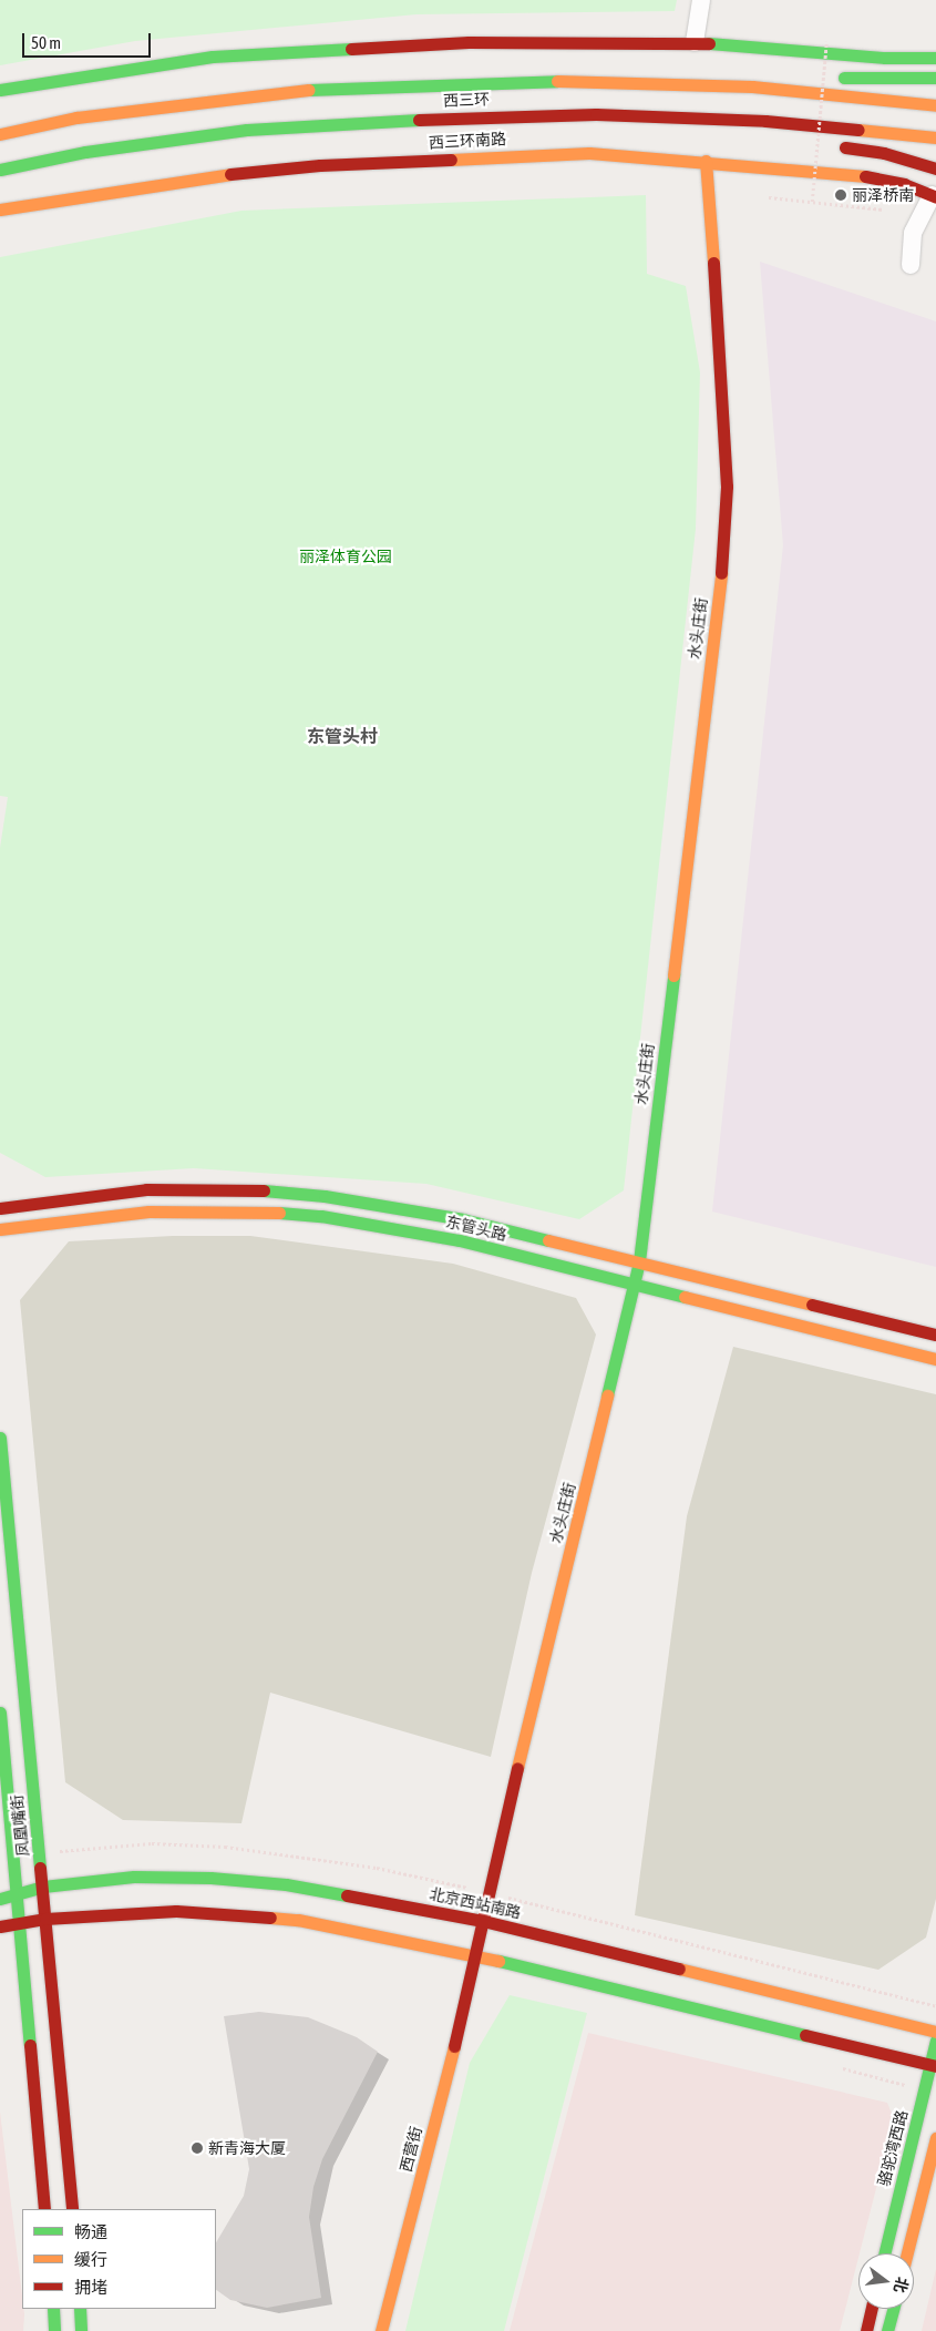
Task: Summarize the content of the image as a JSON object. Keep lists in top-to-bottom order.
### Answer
{
  "streets": {
    "main road": [
      "西三环",
      "西三环南路",
      "水头庄街",
      "东管头路",
      "凤凰嘴街",
      "北京西站南路",
      "骆驼湾西路",
      "西营街"
    ]
  },
  "crossings": [
    ["西三环南路", "水头庄街"],
    ["水头庄街", "东管头路"],
    ["水头庄街", "北京西站南路"],
    ["水头庄街", "西营街"],
    ["凤凰嘴街", "北京西站南路"]
  ],
  "districts": ["东管头村"],
  "parks": ["丽泽体育公园"],
  "places": ["丽泽桥南", "新青海大厦"],
  "legend": ["畅通", "缓行", "拥堵"],
  "scale_bar": "50 m",
  "north": "right"
}
